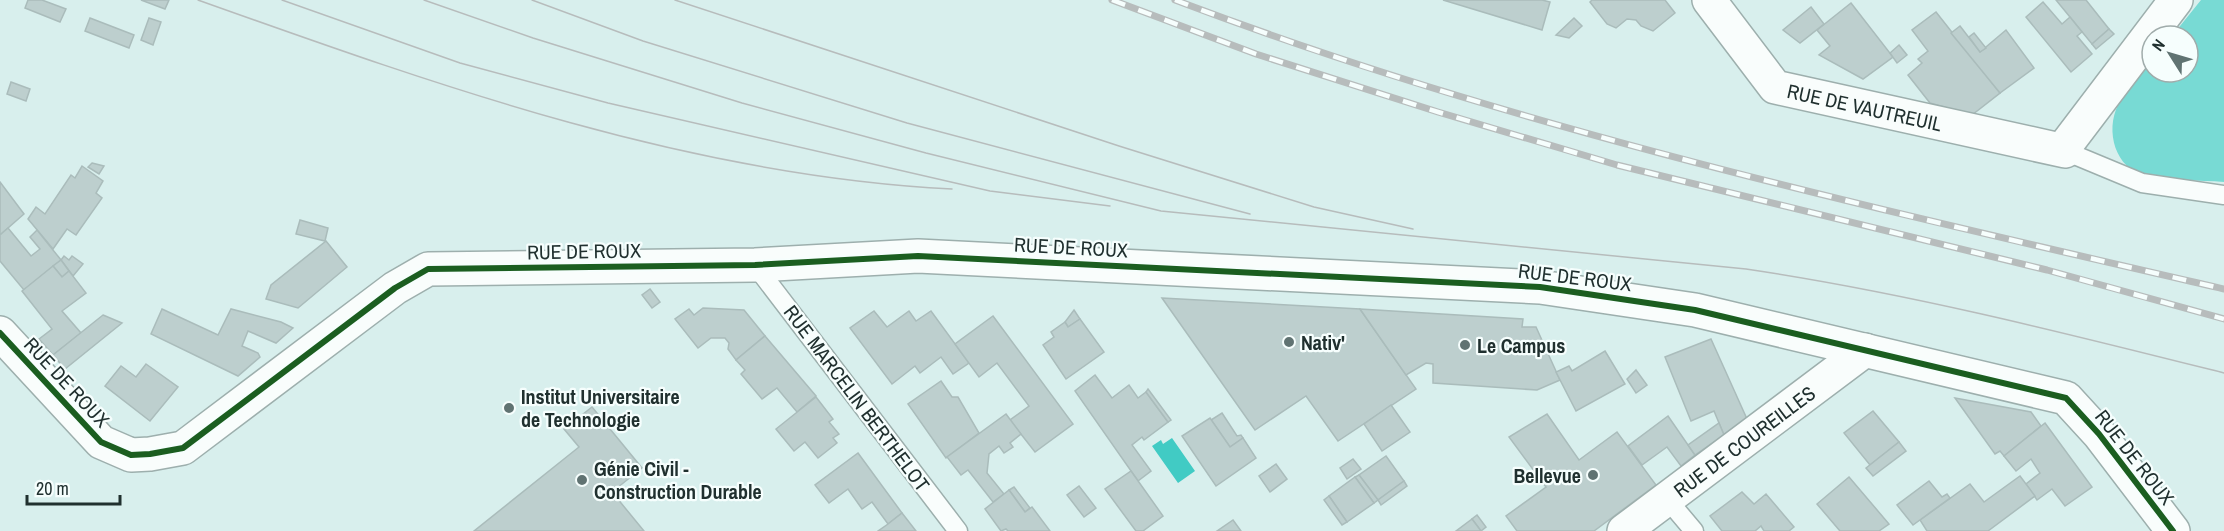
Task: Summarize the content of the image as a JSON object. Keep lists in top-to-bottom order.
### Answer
{
  "streets": {
    "street": ["RUE DE VAUTREUIL", "RUE DE ROUX", "RUE DE COUREILLES"],
    "lane": ["RUE MARCELIN BERTHELOT"]
  },
  "crossings": [
    ["RUE DE ROUX", "RUE MARCELIN BERTHELOT"],
    ["RUE DE ROUX", "RUE DE COUREILLES"]
  ],
  "places": [
    "Nativ'",
    "Le Campus",
    "Institut Universitaire de Technologie",
    "Bellevue",
    "Génie Civil - Construction Durable"
  ],
  "scale_bar": "20 m",
  "north": "top left"
}
